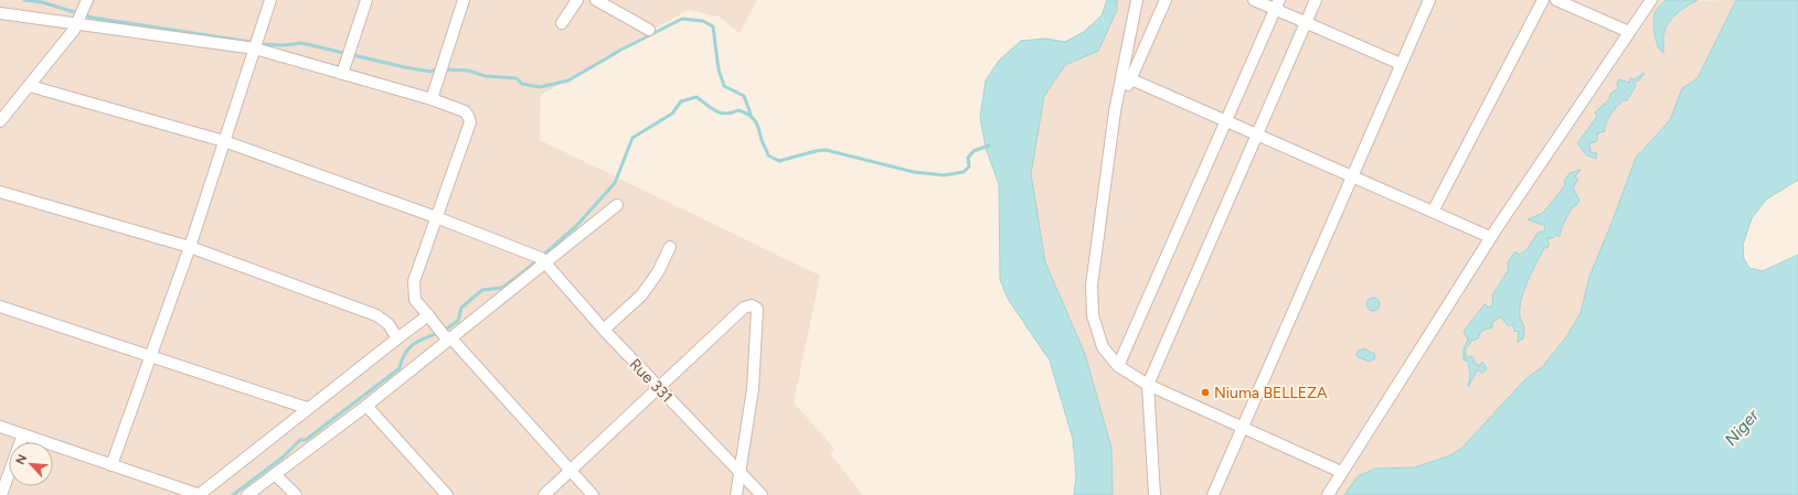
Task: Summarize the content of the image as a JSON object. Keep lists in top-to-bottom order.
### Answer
{
  "streets": {
    "street": ["Rue 331"]
  },
  "water": ["Niger"],
  "places": ["Niuma BELLEZA"],
  "north": "top left"
}
